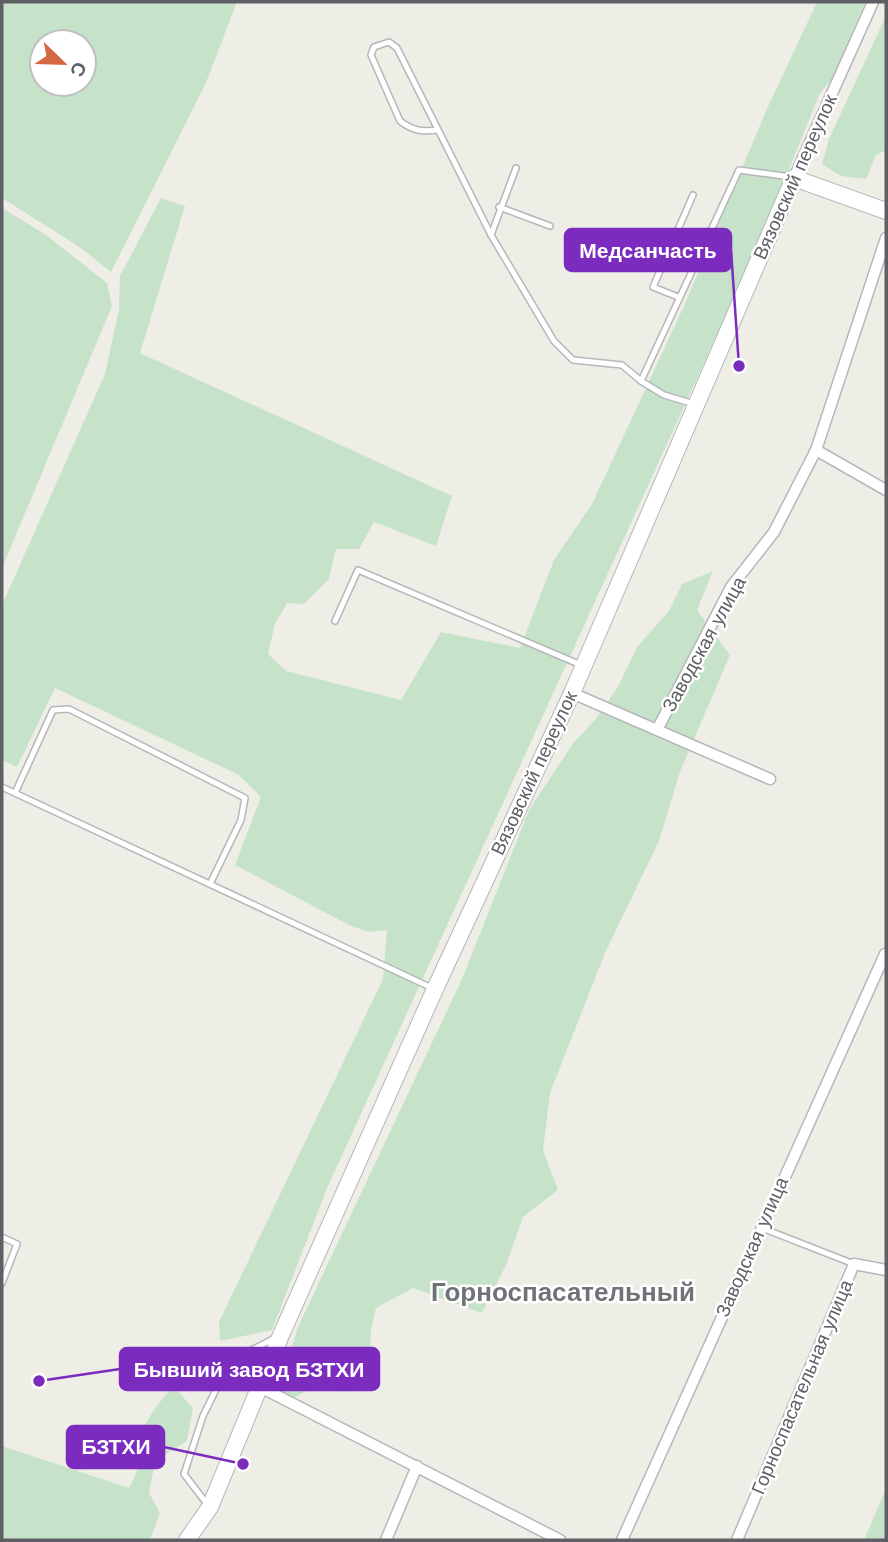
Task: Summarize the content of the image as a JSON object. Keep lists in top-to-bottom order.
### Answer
{
  "streets": {
    "street": ["Вязовский переулок", "Заводская улица", "Горноспасательная улица"]
  },
  "crossings": [
    ["Вязовский переулок", "Заводская улица"]
  ],
  "districts": ["Горноспасательный"],
  "places": ["Медсанчасть", "Бывший завод БЗТХИ", "БЗТХИ"],
  "north": "bottom right"
}
